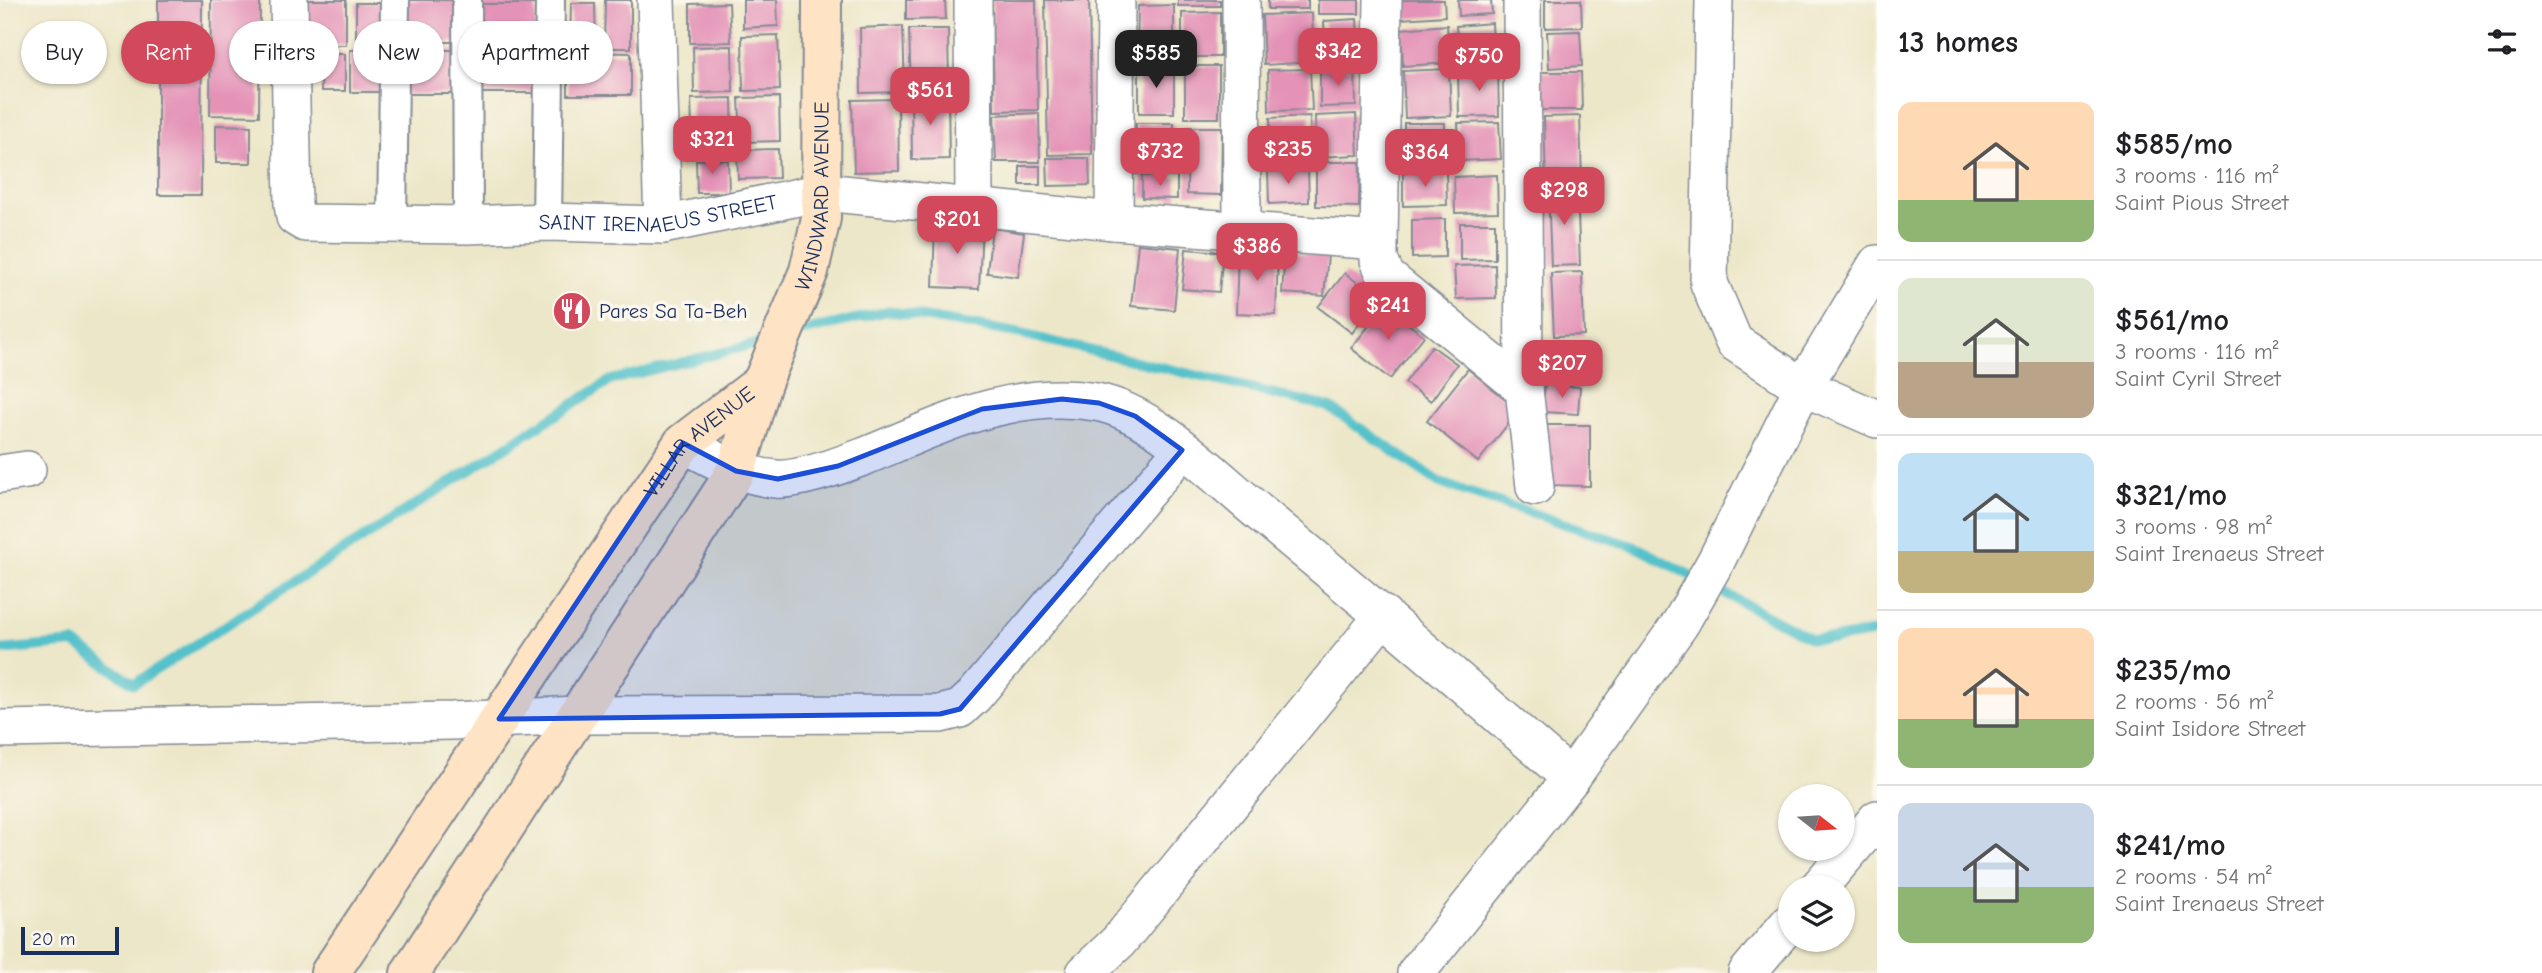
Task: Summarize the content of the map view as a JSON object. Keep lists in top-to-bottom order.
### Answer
{
  "streets": {
    "main road": ["WINDWARD AVENUE", "VILLAR AVENUE"],
    "street": ["SAINT IRENAEUS STREET"]
  },
  "crossings": [
    ["WINDWARD AVENUE", "SAINT IRENAEUS STREET"],
    ["WINDWARD AVENUE", "VILLAR AVENUE"]
  ],
  "places": {
    "restaurant": ["Pares Sa Ta-Beh"]
  },
  "scale_bar": "20 m",
  "north": "right",
  "page": {
    "heading": "13 homes",
    "chip": [
      "Buy",
      "Rent",
      "Filters",
      "New",
      "Apartment"
    ],
    "price": [
      "$342",
      "$585",
      "$750",
      "$561",
      "$321",
      "$235",
      "$732",
      "$364",
      "$298",
      "$201",
      "$386",
      "$241",
      "$207"
    ],
    "list": [
      {
        "name": "$585/mo",
        "note": "3 rooms · 116 m² · Saint Pious Street"
      },
      {
        "name": "$561/mo",
        "note": "3 rooms · 116 m² · Saint Cyril Street"
      },
      {
        "name": "$321/mo",
        "note": "3 rooms · 98 m² · Saint Irenaeus Street"
      },
      {
        "name": "$235/mo",
        "note": "2 rooms · 56 m² · Saint Isidore Street"
      },
      {
        "name": "$241/mo",
        "note": "2 rooms · 54 m² · Saint Irenaeus Street"
      }
    ],
    "scale": "20 m"
  }
}
